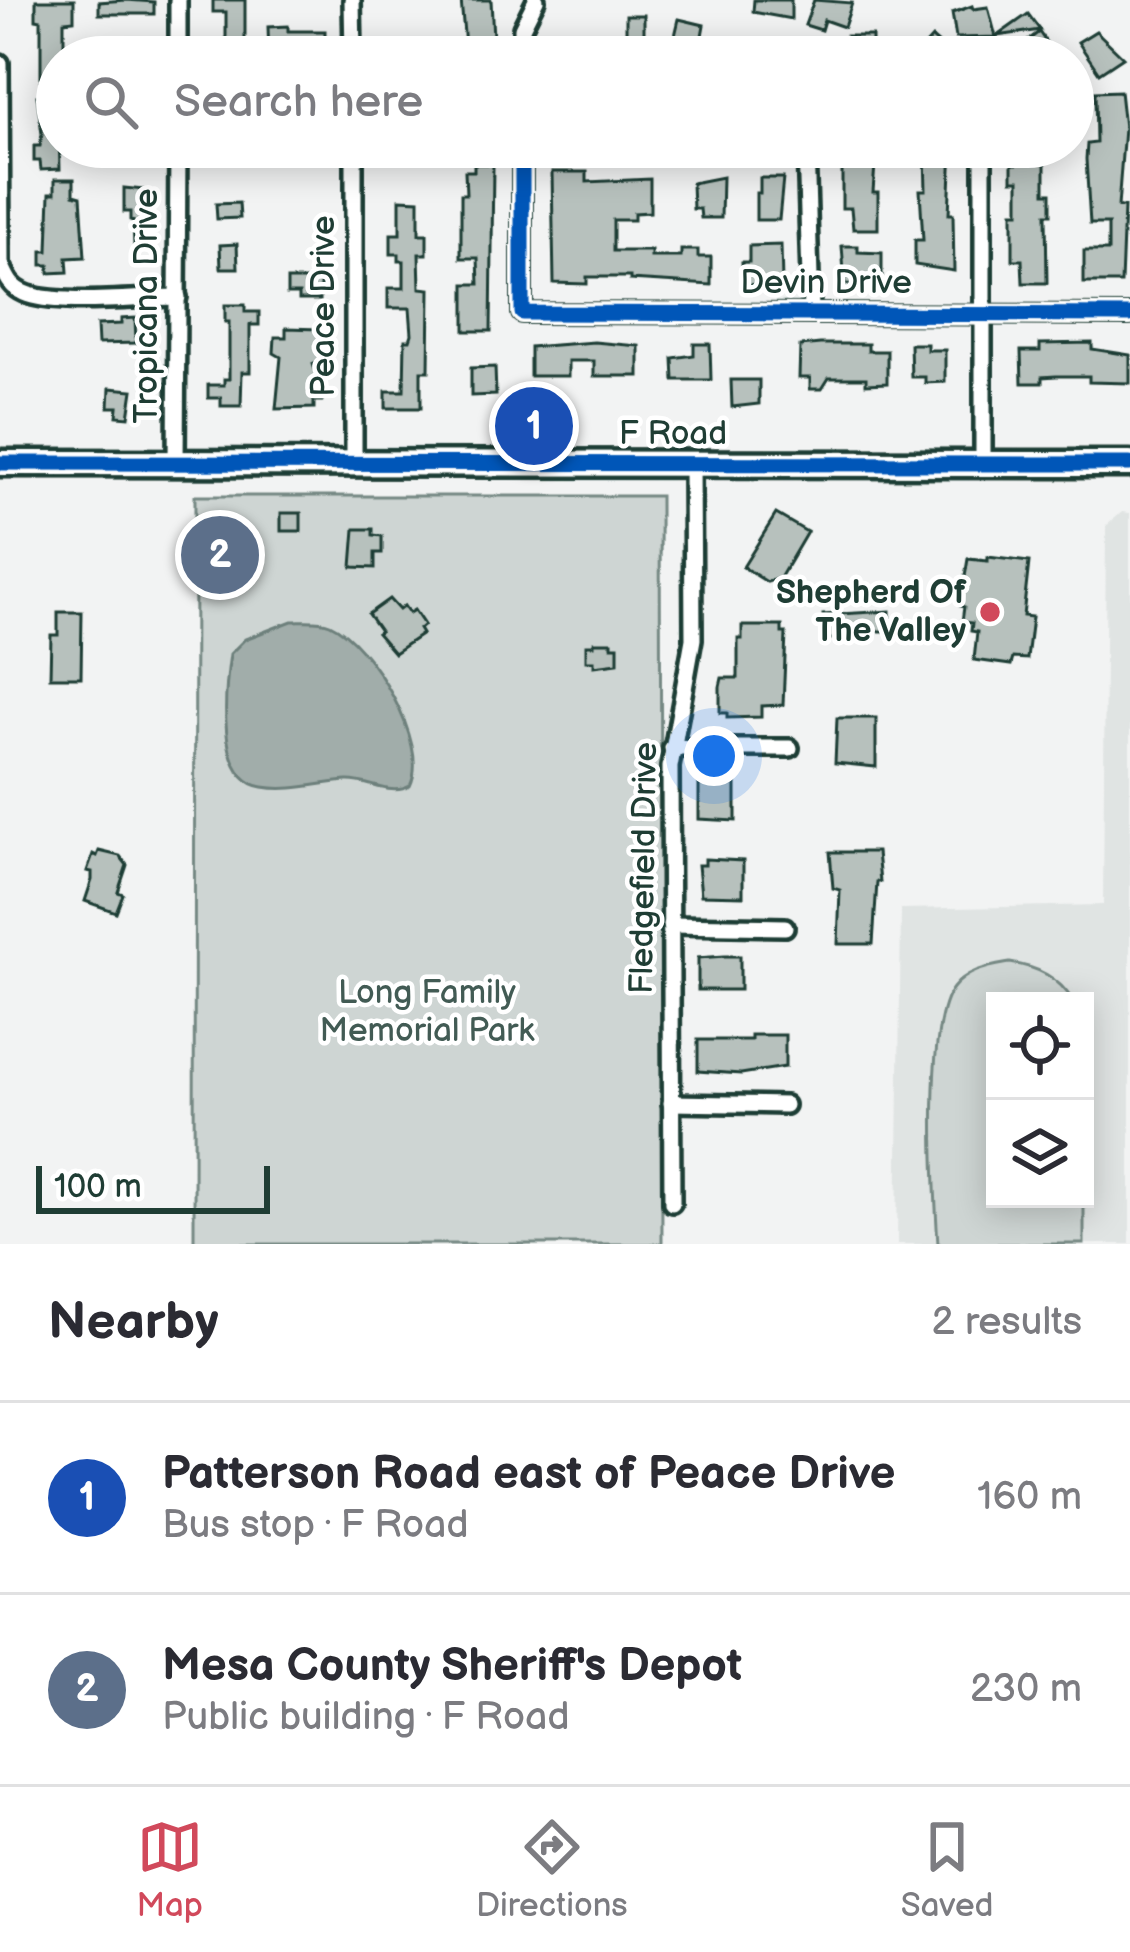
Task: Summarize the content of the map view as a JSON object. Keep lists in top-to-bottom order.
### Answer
{
  "streets": {
    "main road": ["F Road"],
    "street": [
      "Devin Drive",
      "Tropicana Drive",
      "Peace Drive",
      "Fledgefield Drive"
    ]
  },
  "crossings": [
    ["Tropicana Drive", "F Road"],
    ["Peace Drive", "F Road"],
    ["F Road", "Fledgefield Drive"]
  ],
  "parks": ["Long Family Memorial Park"],
  "places": ["Shepherd Of The Valley"],
  "scale_bar": "100 m",
  "page": {
    "search": "Search here",
    "pins": ["1", "2"],
    "scale": "100 m",
    "heading": ["Nearby", "2 results"],
    "list": [
      {
        "mark": "1",
        "name": "Patterson Road east of Peace Drive",
        "note": "Bus stop · F Road",
        "value": "160 m"
      },
      {
        "mark": "2",
        "name": "Mesa County Sheriff's Depot",
        "note": "Public building · F Road",
        "value": "230 m"
      }
    ],
    "nav": ["Map", "Directions", "Saved"]
  }
}
